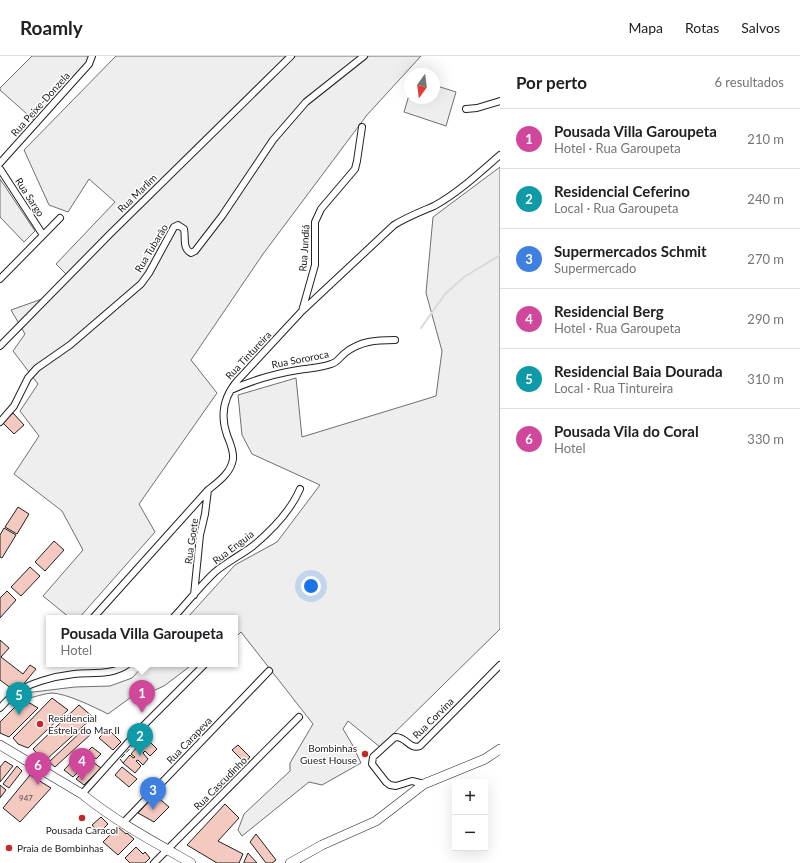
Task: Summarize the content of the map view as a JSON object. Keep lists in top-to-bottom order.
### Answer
{
  "streets": {
    "street": [
      "Rua Peixe-Donzela",
      "Rua Marlim",
      "Rua Sargo",
      "Rua Tubarão",
      "Rua Jundiá",
      "Rua Tintureira",
      "Rua Sororoca",
      "Rua Goete",
      "Rua Enguia",
      "Rua Corvina",
      "Rua Carapeva",
      "Rua Cascudinho"
    ]
  },
  "crossings": [
    ["Rua Jundiá", "Rua Tintureira"],
    ["Rua Tintureira", "Rua Sororoca"],
    ["Rua Tintureira", "Rua Goete"],
    ["Rua Goete", "Rua Enguia"]
  ],
  "places": [
    "Residencial Estrela do Mar II",
    "Bombinhas Guest House",
    "Pousada Caracol",
    "Praia de Bombinhas"
  ],
  "house_numbers": ["947"],
  "north": "bottom",
  "page": {
    "header": "Roamly",
    "nav": ["Mapa", "Rotas", "Salvos"],
    "heading": ["Por perto", "6 resultados"],
    "list": [
      {
        "mark": "1",
        "name": "Pousada Villa Garoupeta",
        "note": "Hotel · Rua Garoupeta",
        "value": "210 m"
      },
      {
        "mark": "2",
        "name": "Residencial Ceferino",
        "note": "Local · Rua Garoupeta",
        "value": "240 m"
      },
      {
        "mark": "3",
        "name": "Supermercados Schmit",
        "note": "Supermercado",
        "value": "270 m"
      },
      {
        "mark": "4",
        "name": "Residencial Berg",
        "note": "Hotel · Rua Garoupeta",
        "value": "290 m"
      },
      {
        "mark": "5",
        "name": "Residencial Baia Dourada",
        "note": "Local · Rua Tintureira",
        "value": "310 m"
      },
      {
        "mark": "6",
        "name": "Pousada Vila do Coral",
        "note": "Hotel",
        "value": "330 m"
      }
    ],
    "popup": ["Pousada Villa Garoupeta", "Hotel"],
    "pins": [
      "1",
      "5",
      "2",
      "4",
      "6",
      "3"
    ],
    "map_buttons": ["+", "−"]
  }
}
